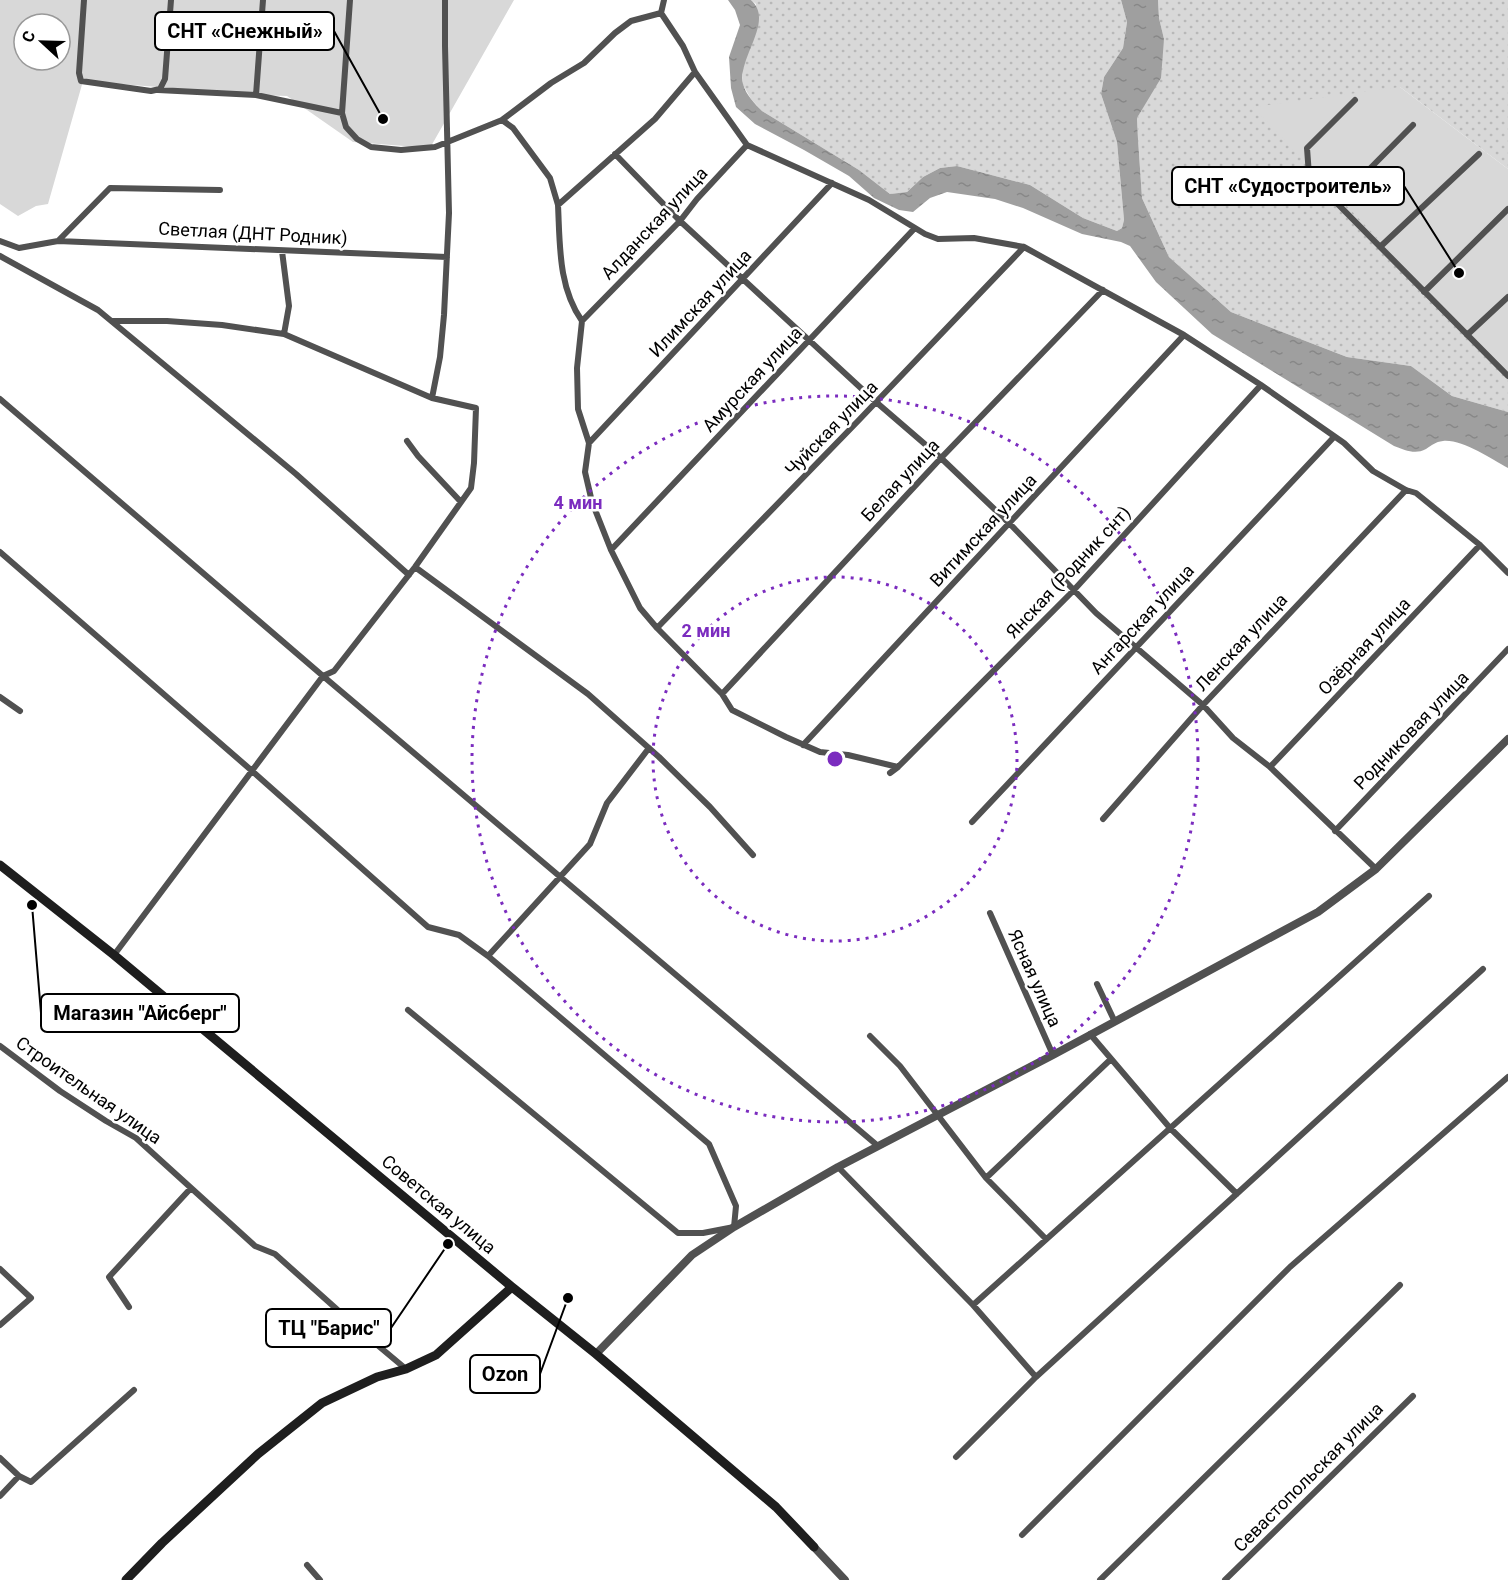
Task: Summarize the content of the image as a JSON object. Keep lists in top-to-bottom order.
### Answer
{
  "streets": {
    "main road": ["Советская улица"],
    "street": [
      "Алданская улица",
      "Светлая (ДНТ Родник)",
      "Илимская улица",
      "Амурская улица",
      "Чуйская улица",
      "Белая улица",
      "Витимская улица",
      "Янская (Родник снт)",
      "Ангарская улица",
      "Ленская улица",
      "Озёрная улица",
      "Родниковая улица",
      "Ясная улица",
      "Строительная улица",
      "Севастопольская улица"
    ]
  },
  "places": [
    "СНТ «Снежный»",
    "СНТ «Судостроитель»",
    "Магазин \"Айсберг\"",
    "ТЦ \"Барис\"",
    "Ozon"
  ],
  "north": "left",
  "rings": ["4 мин", "2 мин"]
}
